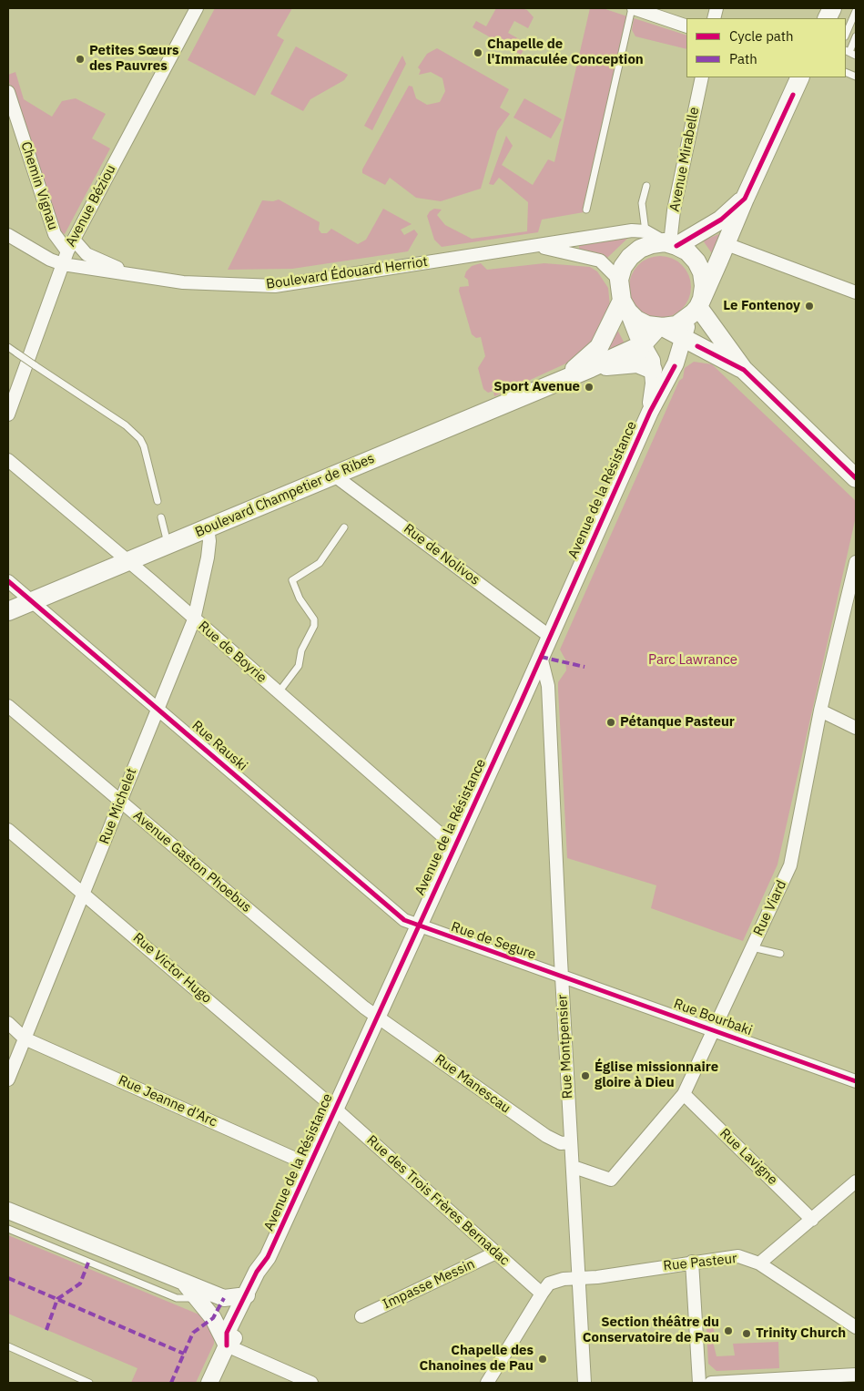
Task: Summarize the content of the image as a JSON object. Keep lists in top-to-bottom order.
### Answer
{
  "streets": {
    "main road": ["Boulevard Champetier de Ribes"],
    "street": [
      "Avenue Mirabelle",
      "Chemin Vignau",
      "Avenue Béziou",
      "Boulevard Édouard Herriot",
      "Avenue de la Résistance",
      "Rue de Nolivos",
      "Rue de Boyrie",
      "Rue Rauski",
      "Rue Michelet",
      "Avenue Gaston Phoebus",
      "Rue Viard",
      "Rue de Segure",
      "Rue Victor Hugo",
      "Rue Bourbaki",
      "Rue Montpensier",
      "Rue Manescau",
      "Rue Jeanne d'Arc",
      "Rue Lavigne",
      "Rue des Trois Frères Bernadac",
      "Rue Pasteur",
      "Impasse Messin"
    ]
  },
  "crossings": [
    ["Avenue Mirabelle", "Boulevard Édouard Herriot"],
    ["Avenue Mirabelle", "Avenue de la Résistance"],
    ["Avenue Mirabelle", "Boulevard Champetier de Ribes"],
    ["Chemin Vignau", "Avenue Béziou"],
    ["Avenue Béziou", "Boulevard Édouard Herriot"],
    ["Boulevard Édouard Herriot", "Avenue de la Résistance"],
    ["Boulevard Édouard Herriot", "Boulevard Champetier de Ribes"],
    ["Avenue de la Résistance", "Boulevard Champetier de Ribes"],
    ["Avenue de la Résistance", "Rue de Nolivos"],
    ["Avenue de la Résistance", "Rue de Boyrie"],
    ["Avenue de la Résistance", "Rue Rauski"],
    ["Avenue de la Résistance", "Avenue Gaston Phoebus"],
    ["Avenue de la Résistance", "Rue de Segure"],
    ["Avenue de la Résistance", "Rue Victor Hugo"],
    ["Avenue de la Résistance", "Rue Montpensier"],
    ["Avenue de la Résistance", "Rue Manescau"],
    ["Avenue de la Résistance", "Rue Jeanne d'Arc"],
    ["Avenue de la Résistance", "Rue des Trois Frères Bernadac"],
    ["Boulevard Champetier de Ribes", "Rue de Nolivos"],
    ["Boulevard Champetier de Ribes", "Rue de Boyrie"],
    ["Boulevard Champetier de Ribes", "Rue Rauski"],
    ["Boulevard Champetier de Ribes", "Rue Michelet"],
    ["Rue de Boyrie", "Rue Michelet"],
    ["Rue Rauski", "Rue Michelet"],
    ["Rue Rauski", "Rue de Segure"],
    ["Rue Michelet", "Avenue Gaston Phoebus"],
    ["Rue Michelet", "Rue Victor Hugo"],
    ["Rue Michelet", "Rue Jeanne d'Arc"],
    ["Avenue Gaston Phoebus", "Rue Manescau"],
    ["Rue Viard", "Rue Bourbaki"],
    ["Rue Viard", "Rue Montpensier"],
    ["Rue Viard", "Rue Lavigne"],
    ["Rue de Segure", "Rue Bourbaki"],
    ["Rue de Segure", "Rue Montpensier"],
    ["Rue Victor Hugo", "Rue des Trois Frères Bernadac"],
    ["Rue Bourbaki", "Rue Montpensier"],
    ["Rue Montpensier", "Rue Manescau"],
    ["Rue Montpensier", "Rue Pasteur"],
    ["Rue des Trois Frères Bernadac", "Rue Pasteur"],
    ["Rue des Trois Frères Bernadac", "Impasse Messin"]
  ],
  "parks": ["Parc Lawrance"],
  "places": [
    "Chapelle de l'Immaculée Conception",
    "Petites Sœurs des Pauvres",
    "Le Fontenoy",
    "Sport Avenue",
    "Pétanque Pasteur",
    "Église missionnaire gloire à Dieu",
    "Section théâtre du Conservatoire de Pau",
    "Trinity Church",
    "Chapelle des Chanoines de Pau"
  ],
  "legend": ["Cycle path", "Path"]
}
